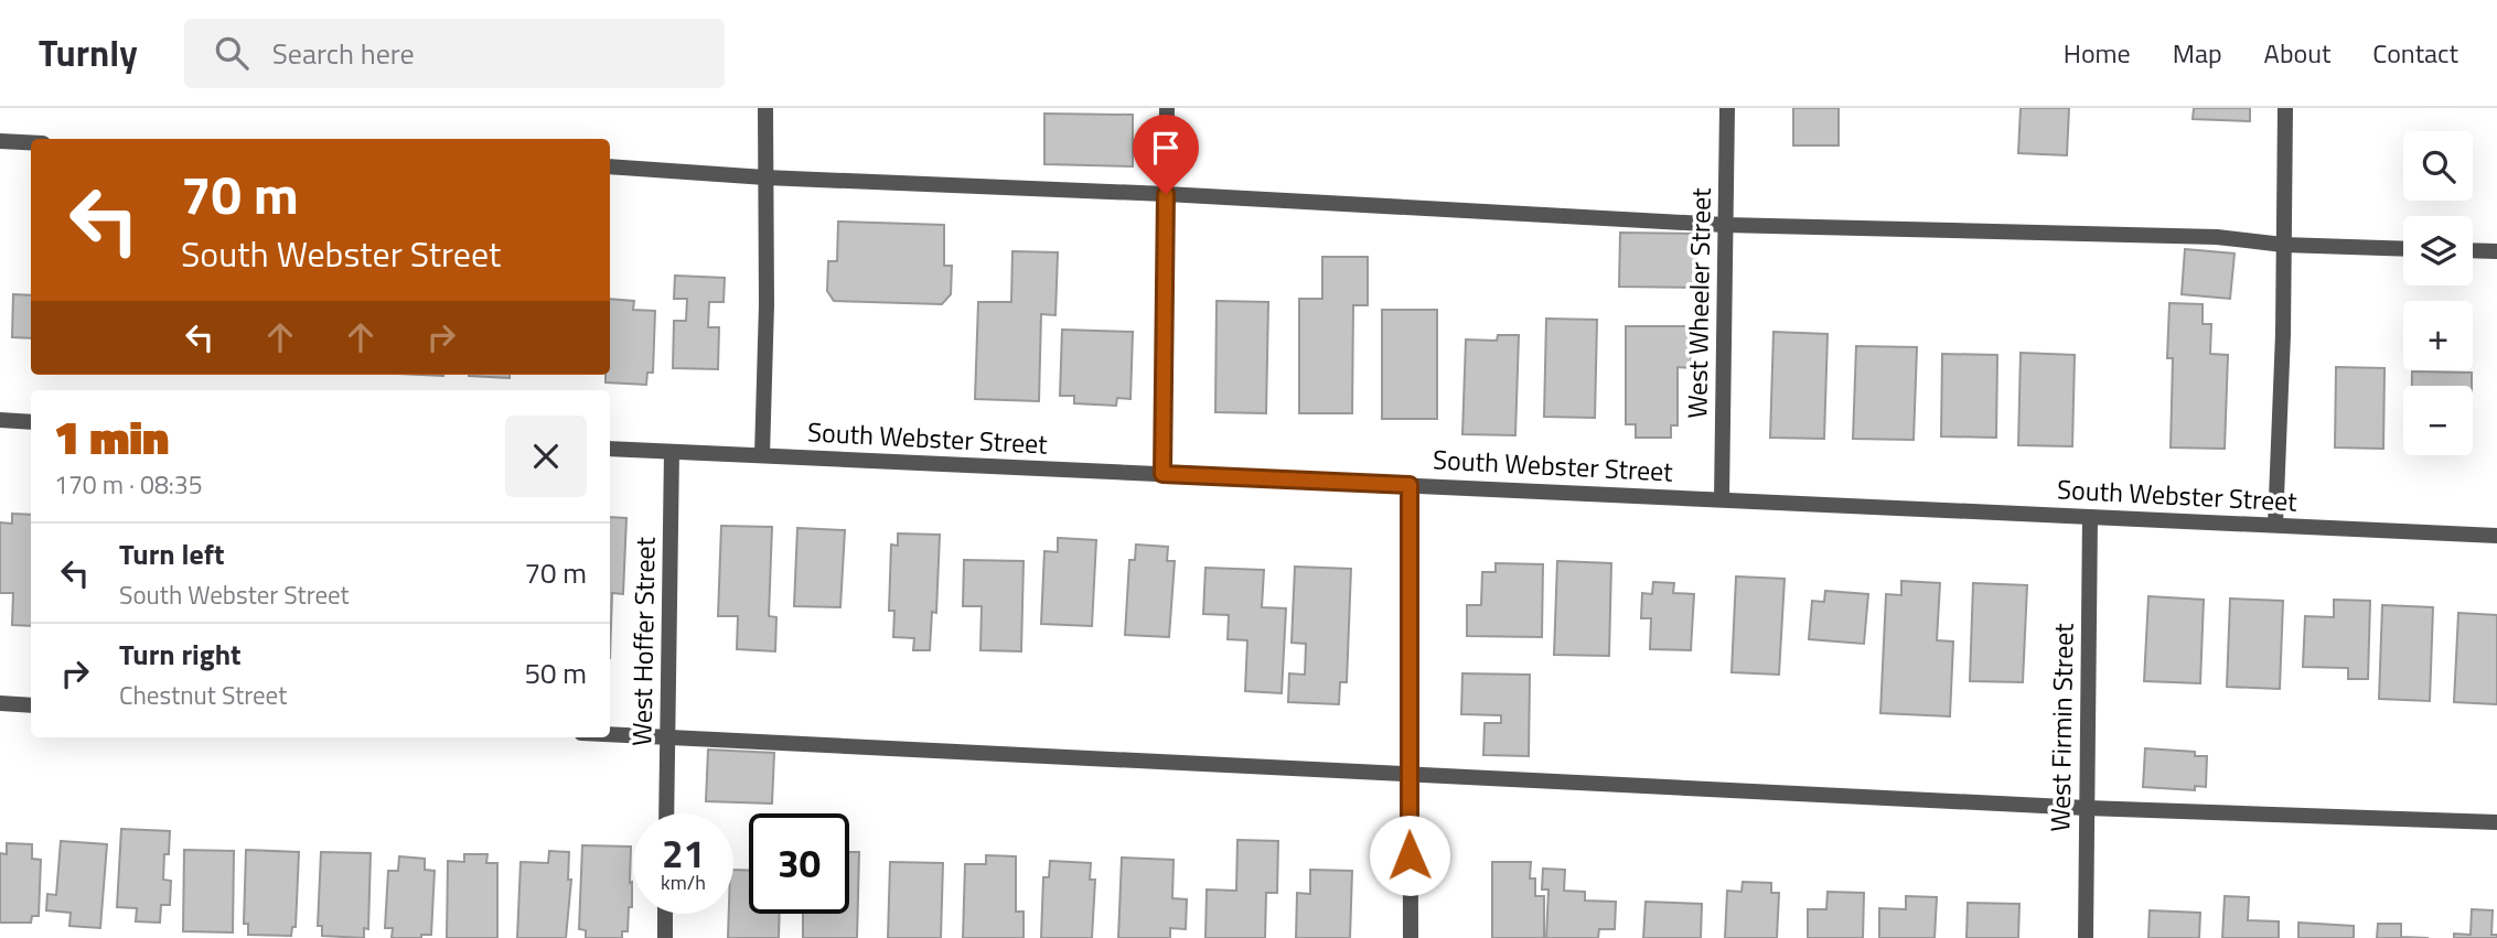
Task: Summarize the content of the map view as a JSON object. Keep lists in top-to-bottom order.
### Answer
{
  "streets": {
    "street": [
      "West Wheeler Street",
      "South Webster Street",
      "West Hoffer Street",
      "West Firmin Street"
    ]
  },
  "crossings": [
    ["West Wheeler Street", "South Webster Street"],
    ["South Webster Street", "West Hoffer Street"],
    ["South Webster Street", "West Firmin Street"]
  ],
  "page": {
    "header": "Turnly",
    "search": "Search here",
    "nav": [
      "Home",
      "Map",
      "About",
      "Contact"
    ],
    "map_buttons": ["+", "−"],
    "turn": ["70 m", "South Webster Street"],
    "heading": ["1 min", "170 m · 08:35"],
    "list": [
      {
        "name": "Turn left",
        "note": "South Webster Street",
        "value": "70 m"
      },
      {
        "name": "Turn right",
        "note": "Chestnut Street",
        "value": "50 m"
      }
    ],
    "speed": "21 km/h",
    "limit": "30"
  }
}
